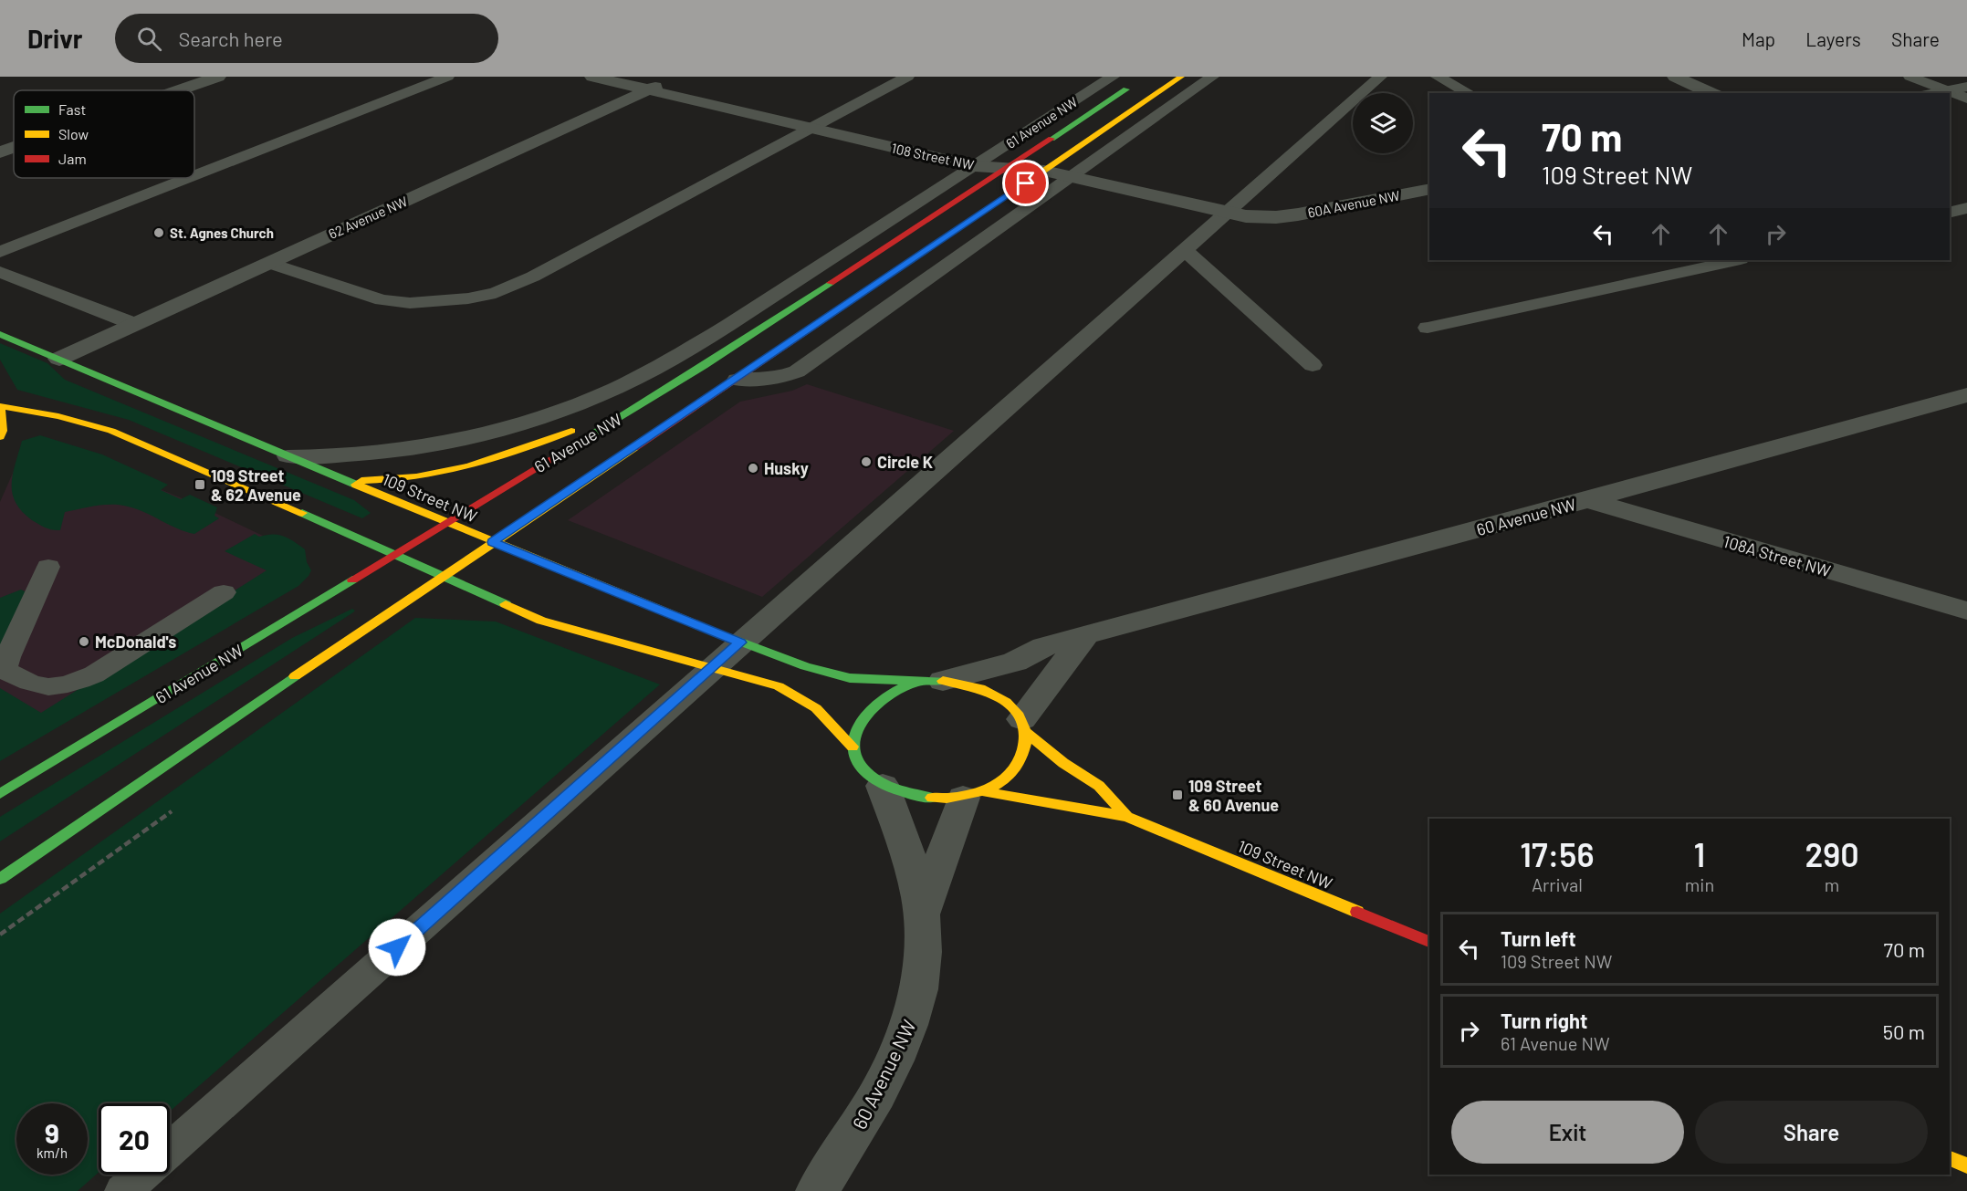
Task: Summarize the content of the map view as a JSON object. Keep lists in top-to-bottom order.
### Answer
{
  "streets": {
    "main road": ["61 Avenue NW", "109 Street NW"],
    "street": [
      "108 Street NW",
      "60A Avenue NW",
      "62 Avenue NW",
      "60 Avenue NW",
      "108A Street NW"
    ]
  },
  "crossings": [
    ["61 Avenue NW", "108 Street NW"],
    ["61 Avenue NW", "109 Street NW"],
    ["108 Street NW", "60A Avenue NW"],
    ["108 Street NW", "62 Avenue NW"],
    ["62 Avenue NW", "109 Street NW"],
    ["109 Street NW", "60 Avenue NW"],
    ["60 Avenue NW", "108A Street NW"]
  ],
  "places": {
    "other": [
      "St. Agnes Church",
      "Circle K",
      "Husky",
      "McDonald's"
    ],
    "transit": ["109 Street & 62 Avenue", "109 Street & 60 Avenue"]
  },
  "legend": ["Fast", "Slow", "Jam"],
  "page": {
    "header": "Drivr",
    "search": "Search here",
    "nav": ["Map", "Layers", "Share"],
    "turn": ["70 m", "109 Street NW"],
    "eta": [
      "17:56",
      "Arrival",
      "1",
      "min",
      "290",
      "m"
    ],
    "list": [
      {
        "name": "Turn left",
        "note": "109 Street NW",
        "value": "70 m"
      },
      {
        "name": "Turn right",
        "note": "61 Avenue NW",
        "value": "50 m"
      }
    ],
    "buttons": ["Exit", "Share"],
    "speed": "9 km/h",
    "limit": "20"
  }
}
